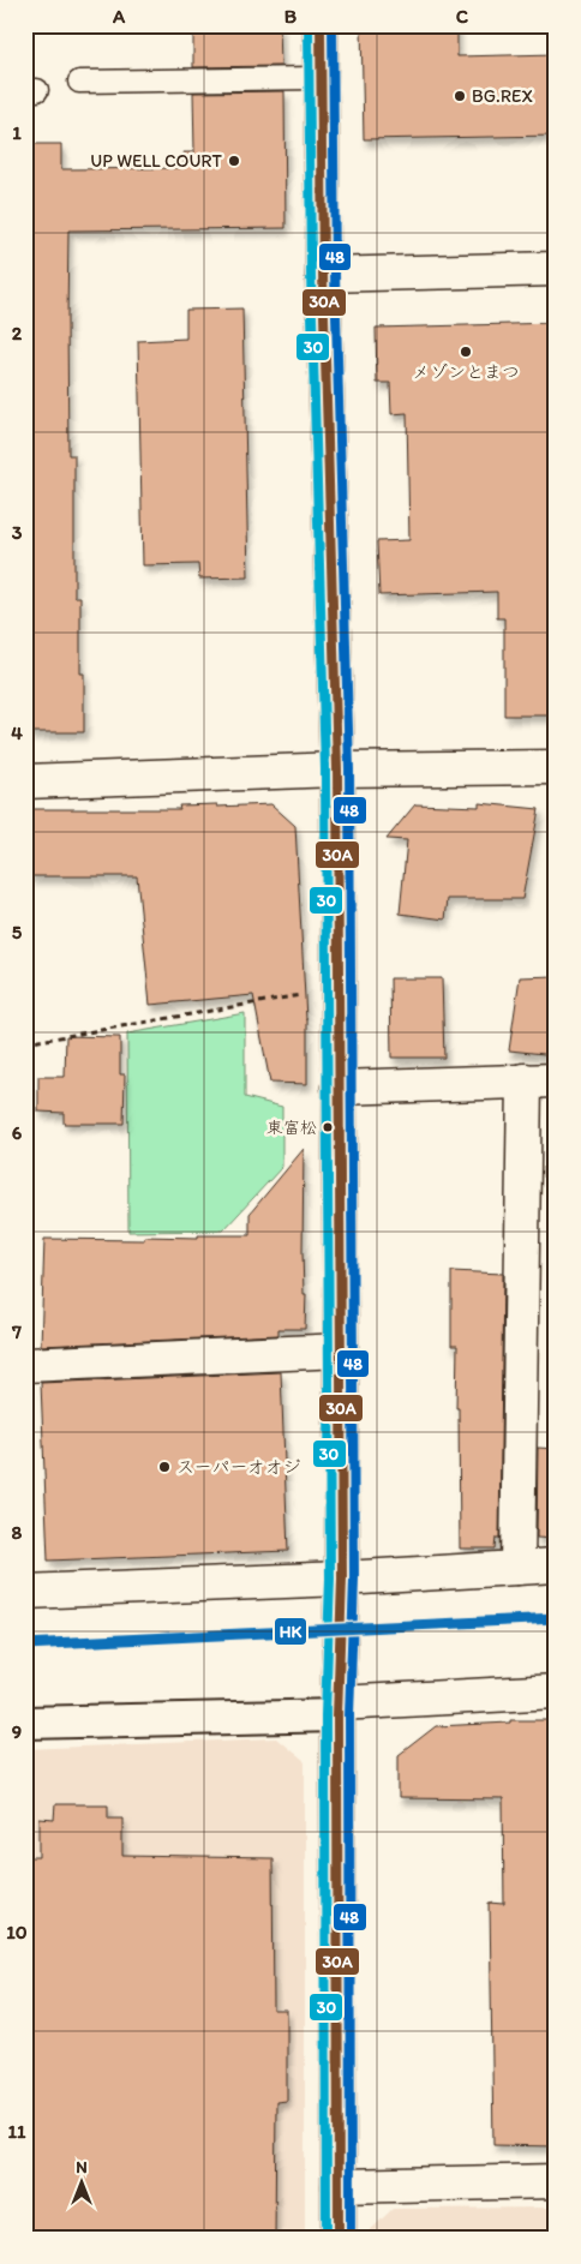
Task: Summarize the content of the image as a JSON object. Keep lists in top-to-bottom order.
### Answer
{
  "places": [
    "BG.REX",
    "UP WELL COURT",
    "メゾンとまつ",
    "東富松",
    "スーパーオオジ"
  ],
  "lines": [
    "transit line 30A",
    "transit line 30",
    "transit line 48",
    "transit line HK"
  ],
  "north": "top",
  "grid": {
    "columns": ["A", "B", "C"],
    "rows": [
      "1",
      "2",
      "3",
      "4",
      "5",
      "6",
      "7",
      "8",
      "9",
      "10",
      "11"
    ]
  }
}
